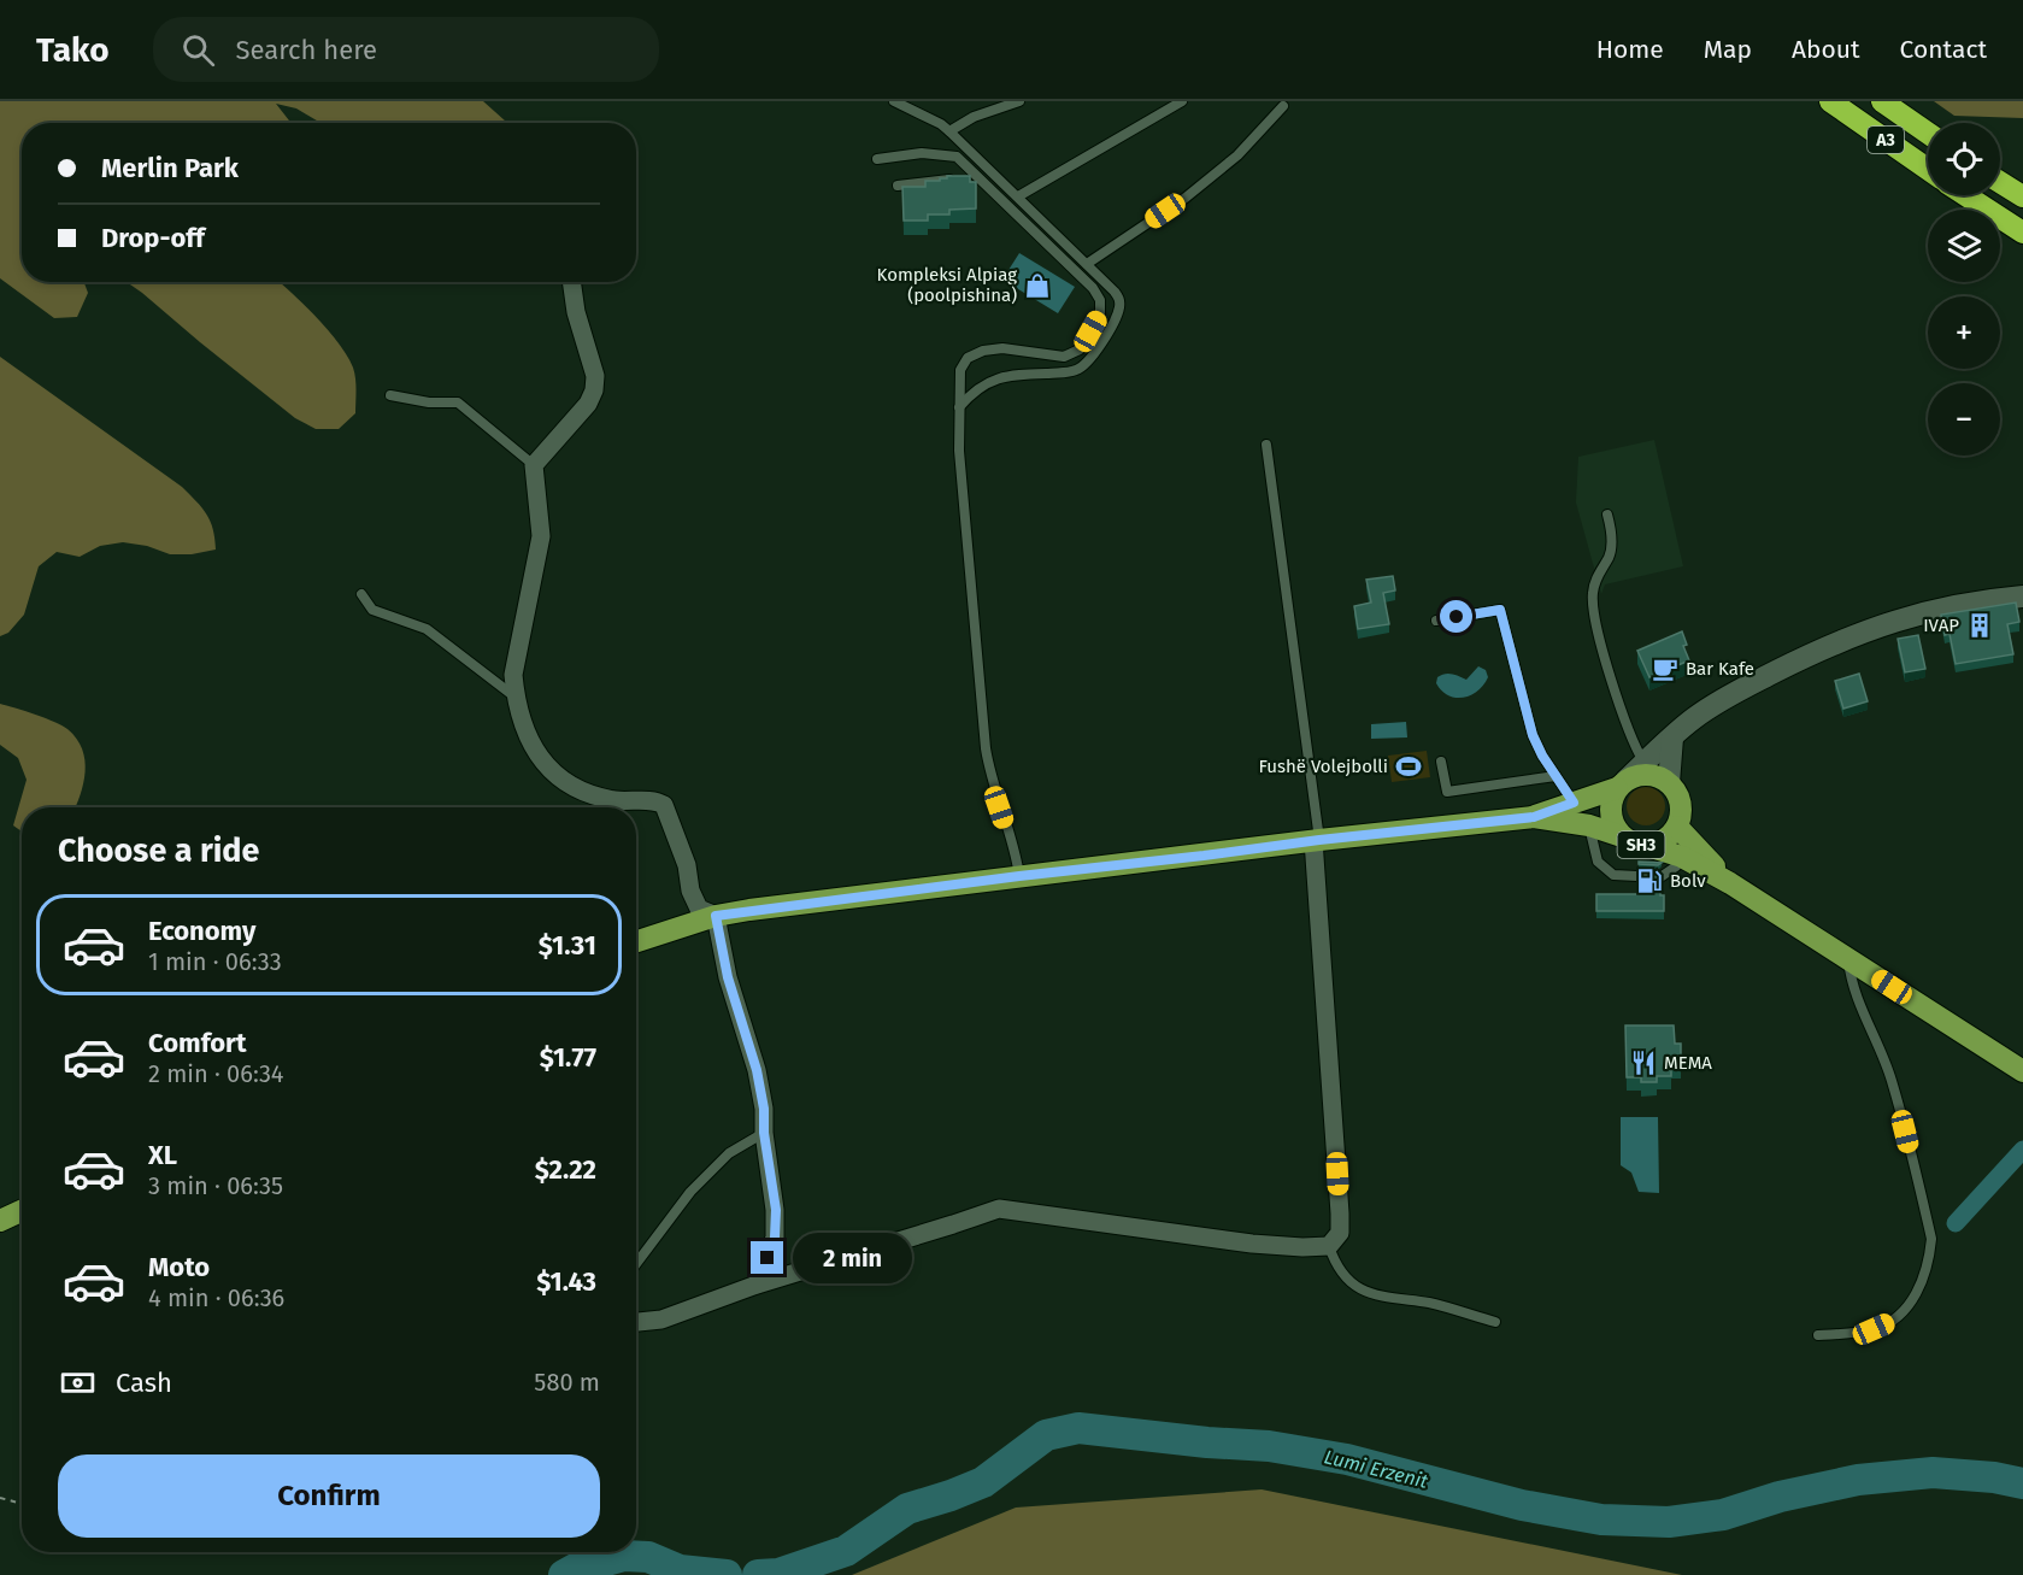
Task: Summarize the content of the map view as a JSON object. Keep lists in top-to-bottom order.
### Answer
{
  "streets": {
    "highway": ["A3"],
    "main road": ["SH3"]
  },
  "water": ["Lumi Erzenit"],
  "places": {
    "shop": ["Kompleksi Alpiag (poolpishina)"],
    "building": ["IVAP"],
    "cafe": ["Bar Kafe"],
    "sports": ["Fushë Volejbolli"],
    "fuel station": ["Bolv"],
    "restaurant": ["MEMA"]
  },
  "page": {
    "header": "Tako",
    "search": "Search here",
    "nav": [
      "Home",
      "Map",
      "About",
      "Contact"
    ],
    "map_buttons": ["+", "−"],
    "banner": ["Merlin Park", "Drop-off"],
    "heading": "Choose a ride",
    "list": [
      {
        "name": "Economy",
        "note": "1 min · 06:33",
        "value": "$1.31"
      },
      {
        "name": "Comfort",
        "note": "2 min · 06:34",
        "value": "$1.77"
      },
      {
        "name": "XL",
        "note": "3 min · 06:35",
        "value": "$2.22"
      },
      {
        "name": "Moto",
        "note": "4 min · 06:36",
        "value": "$1.43"
      }
    ],
    "bubble": "2 min",
    "pay": ["Cash", "580 m"],
    "buttons": "Confirm"
  }
}
